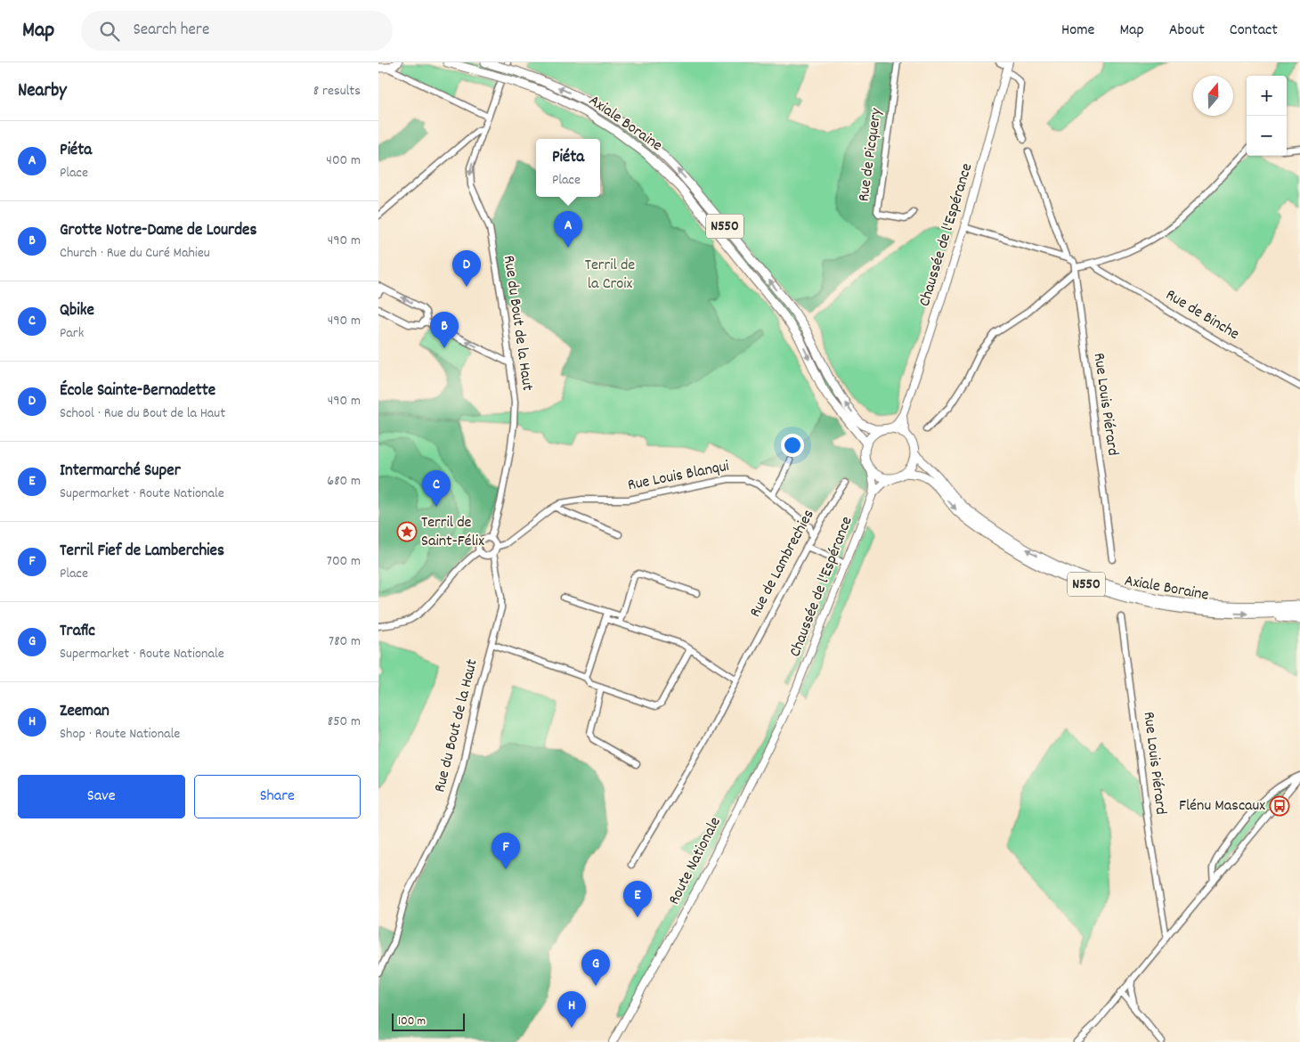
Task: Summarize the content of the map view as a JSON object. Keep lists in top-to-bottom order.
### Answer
{
  "streets": {
    "highway": ["Axiale Boraine", "N550"],
    "main road": ["Chaussée de l'Espérance", "Route Nationale"],
    "street": [
      "Rue de Picquery",
      "Rue de Binche",
      "Rue du Bout de la Haut",
      "Rue Louis Piérard",
      "Rue Louis Blanqui",
      "Rue de Lambrechies"
    ]
  },
  "crossings": [
    ["Axiale Boraine", "N550"],
    ["Chaussée de l'Espérance", "Route Nationale"],
    ["Rue du Bout de la Haut", "Rue Louis Blanqui"],
    ["Rue Louis Blanqui", "Rue de Lambrechies"]
  ],
  "parks": ["Terril de la Croix"],
  "places": {
    "place": ["Terril de Saint-Félix"],
    "bus stop": ["Flénu Mascaux"]
  },
  "scale_bar": "100 m",
  "north": "top",
  "page": {
    "header": "Map",
    "search": "Search here",
    "nav": [
      "Home",
      "Map",
      "About",
      "Contact"
    ],
    "heading": ["Nearby", "8 results"],
    "map_buttons": ["+", "−"],
    "list": [
      {
        "mark": "A",
        "name": "Piéta",
        "note": "Place",
        "value": "400 m"
      },
      {
        "mark": "B",
        "name": "Grotte Notre-Dame de Lourdes",
        "note": "Church · Rue du Curé Mahieu",
        "value": "490 m"
      },
      {
        "mark": "C",
        "name": "Qbike",
        "note": "Park",
        "value": "490 m"
      },
      {
        "mark": "D",
        "name": "École Sainte-Bernadette",
        "note": "School · Rue du Bout de la Haut",
        "value": "490 m"
      },
      {
        "mark": "E",
        "name": "Intermarché Super",
        "note": "Supermarket · Route Nationale",
        "value": "680 m"
      },
      {
        "mark": "F",
        "name": "Terril Fief de Lamberchies",
        "note": "Place",
        "value": "700 m"
      },
      {
        "mark": "G",
        "name": "Trafic",
        "note": "Supermarket · Route Nationale",
        "value": "780 m"
      },
      {
        "mark": "H",
        "name": "Zeeman",
        "note": "Shop · Route Nationale",
        "value": "850 m"
      }
    ],
    "popup": ["Piéta", "Place"],
    "pins": [
      "A",
      "D",
      "B",
      "C",
      "F",
      "E",
      "G",
      "H"
    ],
    "buttons": ["Save", "Share"],
    "scale": "100 m"
  }
}
